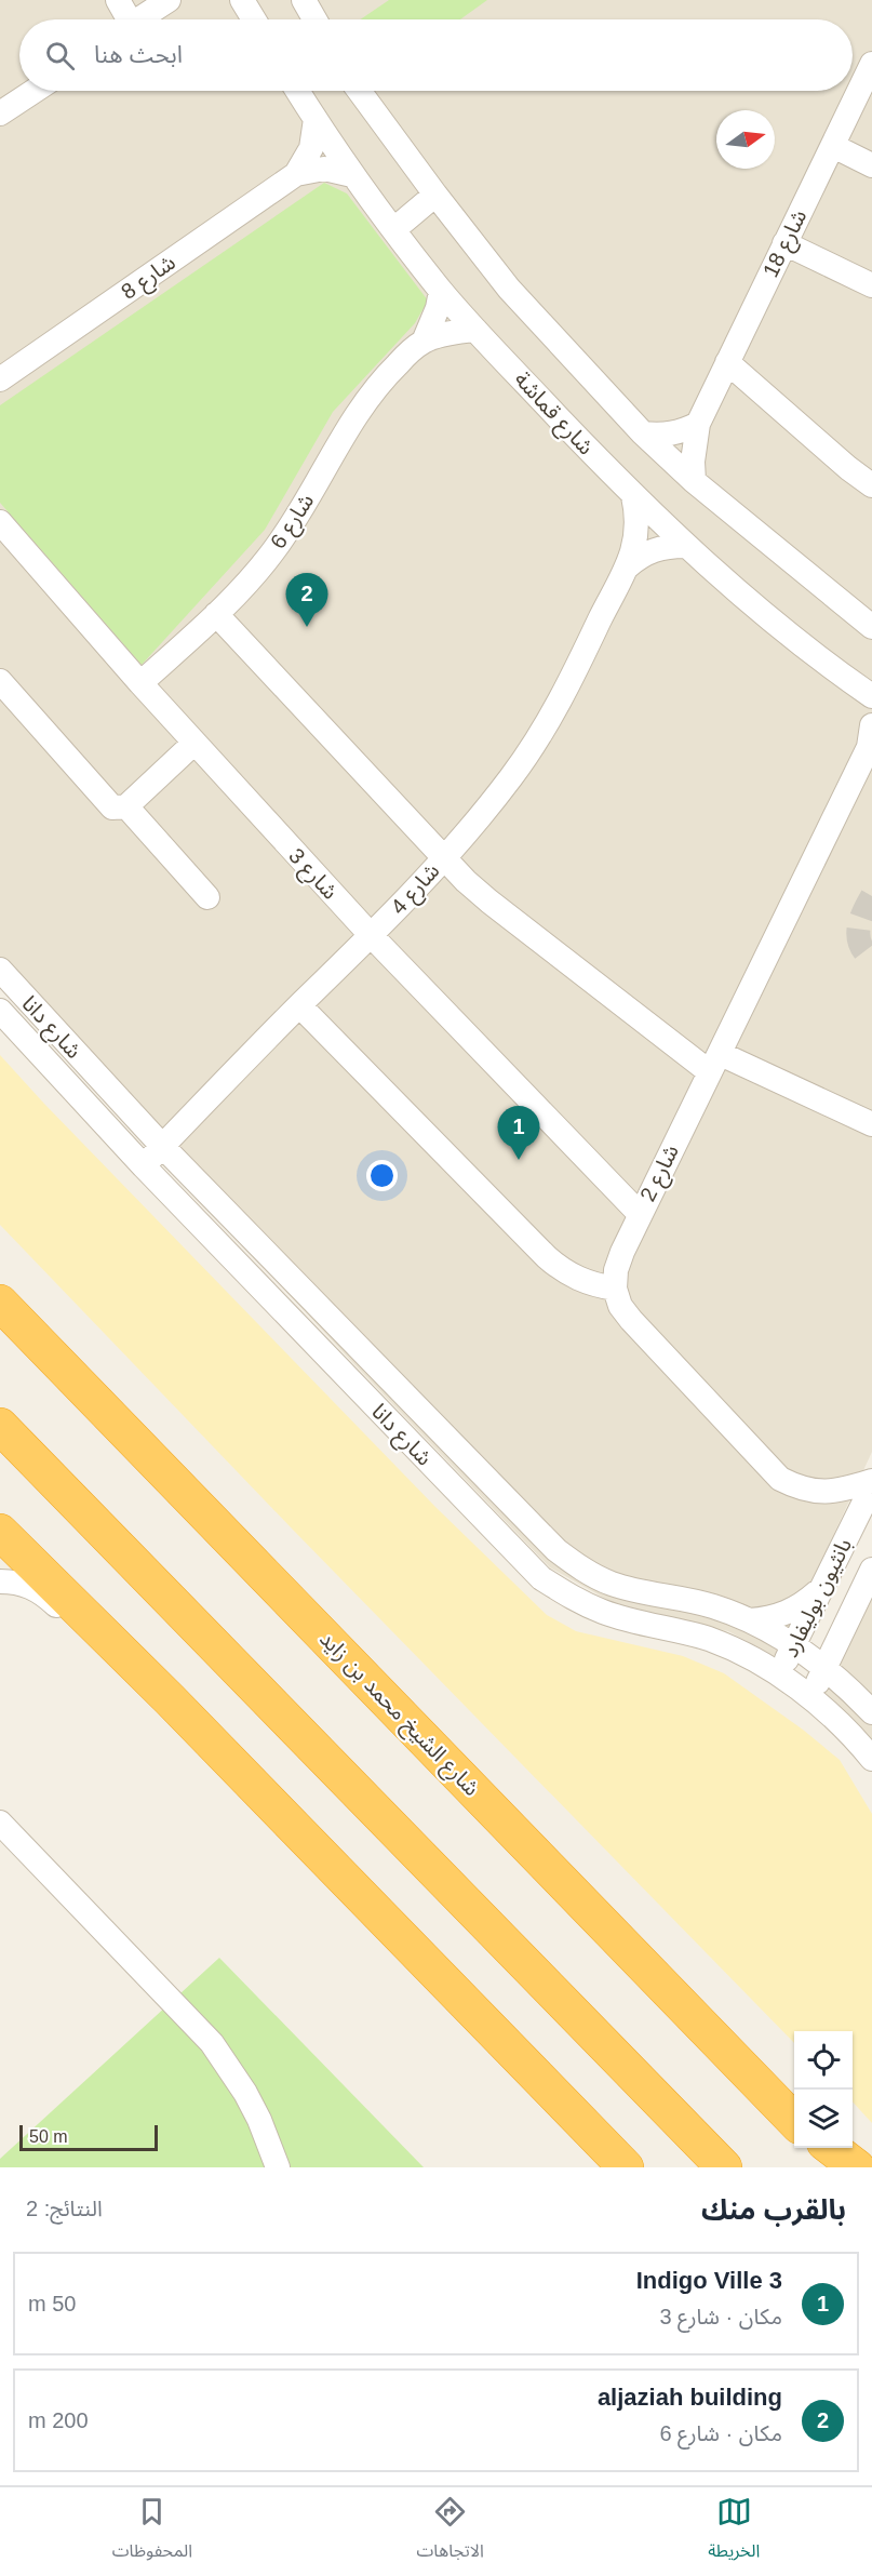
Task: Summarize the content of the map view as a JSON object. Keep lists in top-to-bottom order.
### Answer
{
  "streets": {
    "highway": ["شارع الشيخ محمد بن زايد"],
    "street": [
      "شارع 18",
      "شارع 8",
      "شارع قماشة",
      "شارع 6",
      "شارع 3",
      "شارع 4",
      "شارع دانا",
      "شارع 2",
      "بانثيون بوليفارد"
    ]
  },
  "crossings": [
    ["شارع 8", "شارع قماشة"],
    ["شارع قماشة", "شارع 6"],
    ["شارع قماشة", "شارع 4"],
    ["شارع 6", "شارع 3"],
    ["شارع 3", "شارع 4"],
    ["شارع 3", "شارع 2"],
    ["شارع 4", "شارع دانا"],
    ["شارع دانا", "بانثيون بوليفارد"]
  ],
  "scale_bar": "50 m",
  "north": "right",
  "page": {
    "search": "ابحث هنا",
    "pins": ["2", "1"],
    "scale": "50 m",
    "heading": ["بالقرب منك", "النتائج: 2"],
    "list": [
      {
        "mark": "1",
        "name": "Indigo Ville 3",
        "note": "مكان · شارع 3",
        "value": "50 m"
      },
      {
        "mark": "2",
        "name": "aljaziah building",
        "note": "مكان · شارع 6",
        "value": "200 m"
      }
    ],
    "nav": ["الخريطة", "الاتجاهات", "المحفوظات"]
  }
}
